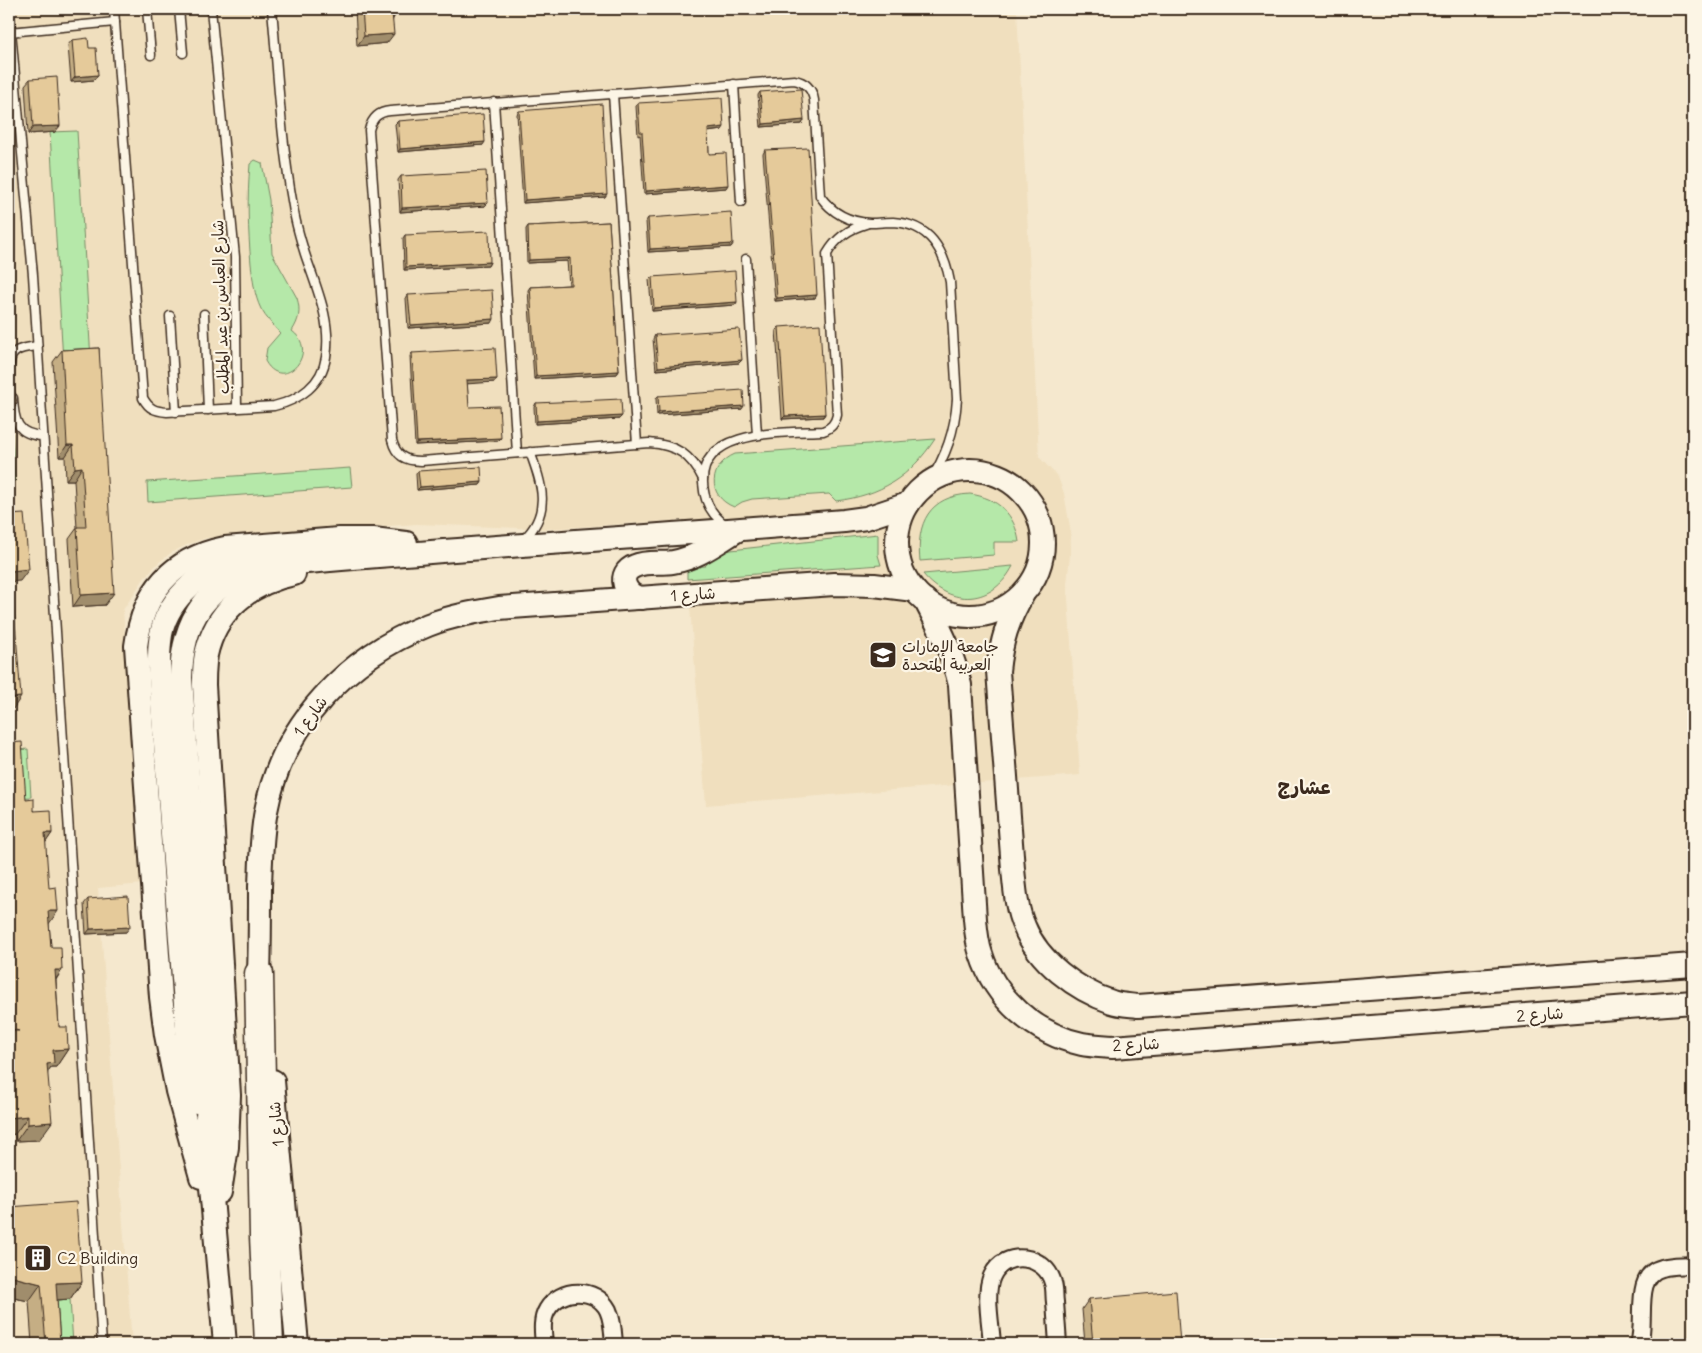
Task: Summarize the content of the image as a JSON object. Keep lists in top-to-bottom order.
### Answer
{
  "streets": {
    "street": ["شارع 1", "شارع 2"],
    "lane": ["شارع العباس بن عبد المطلب"]
  },
  "crossings": [
    ["شارع 1", "شارع 2"]
  ],
  "districts": ["عشارج"],
  "places": {
    "school or university": ["جامعة الإمارات العربية المتحدة"],
    "building": ["C2 Building"]
  }
}
